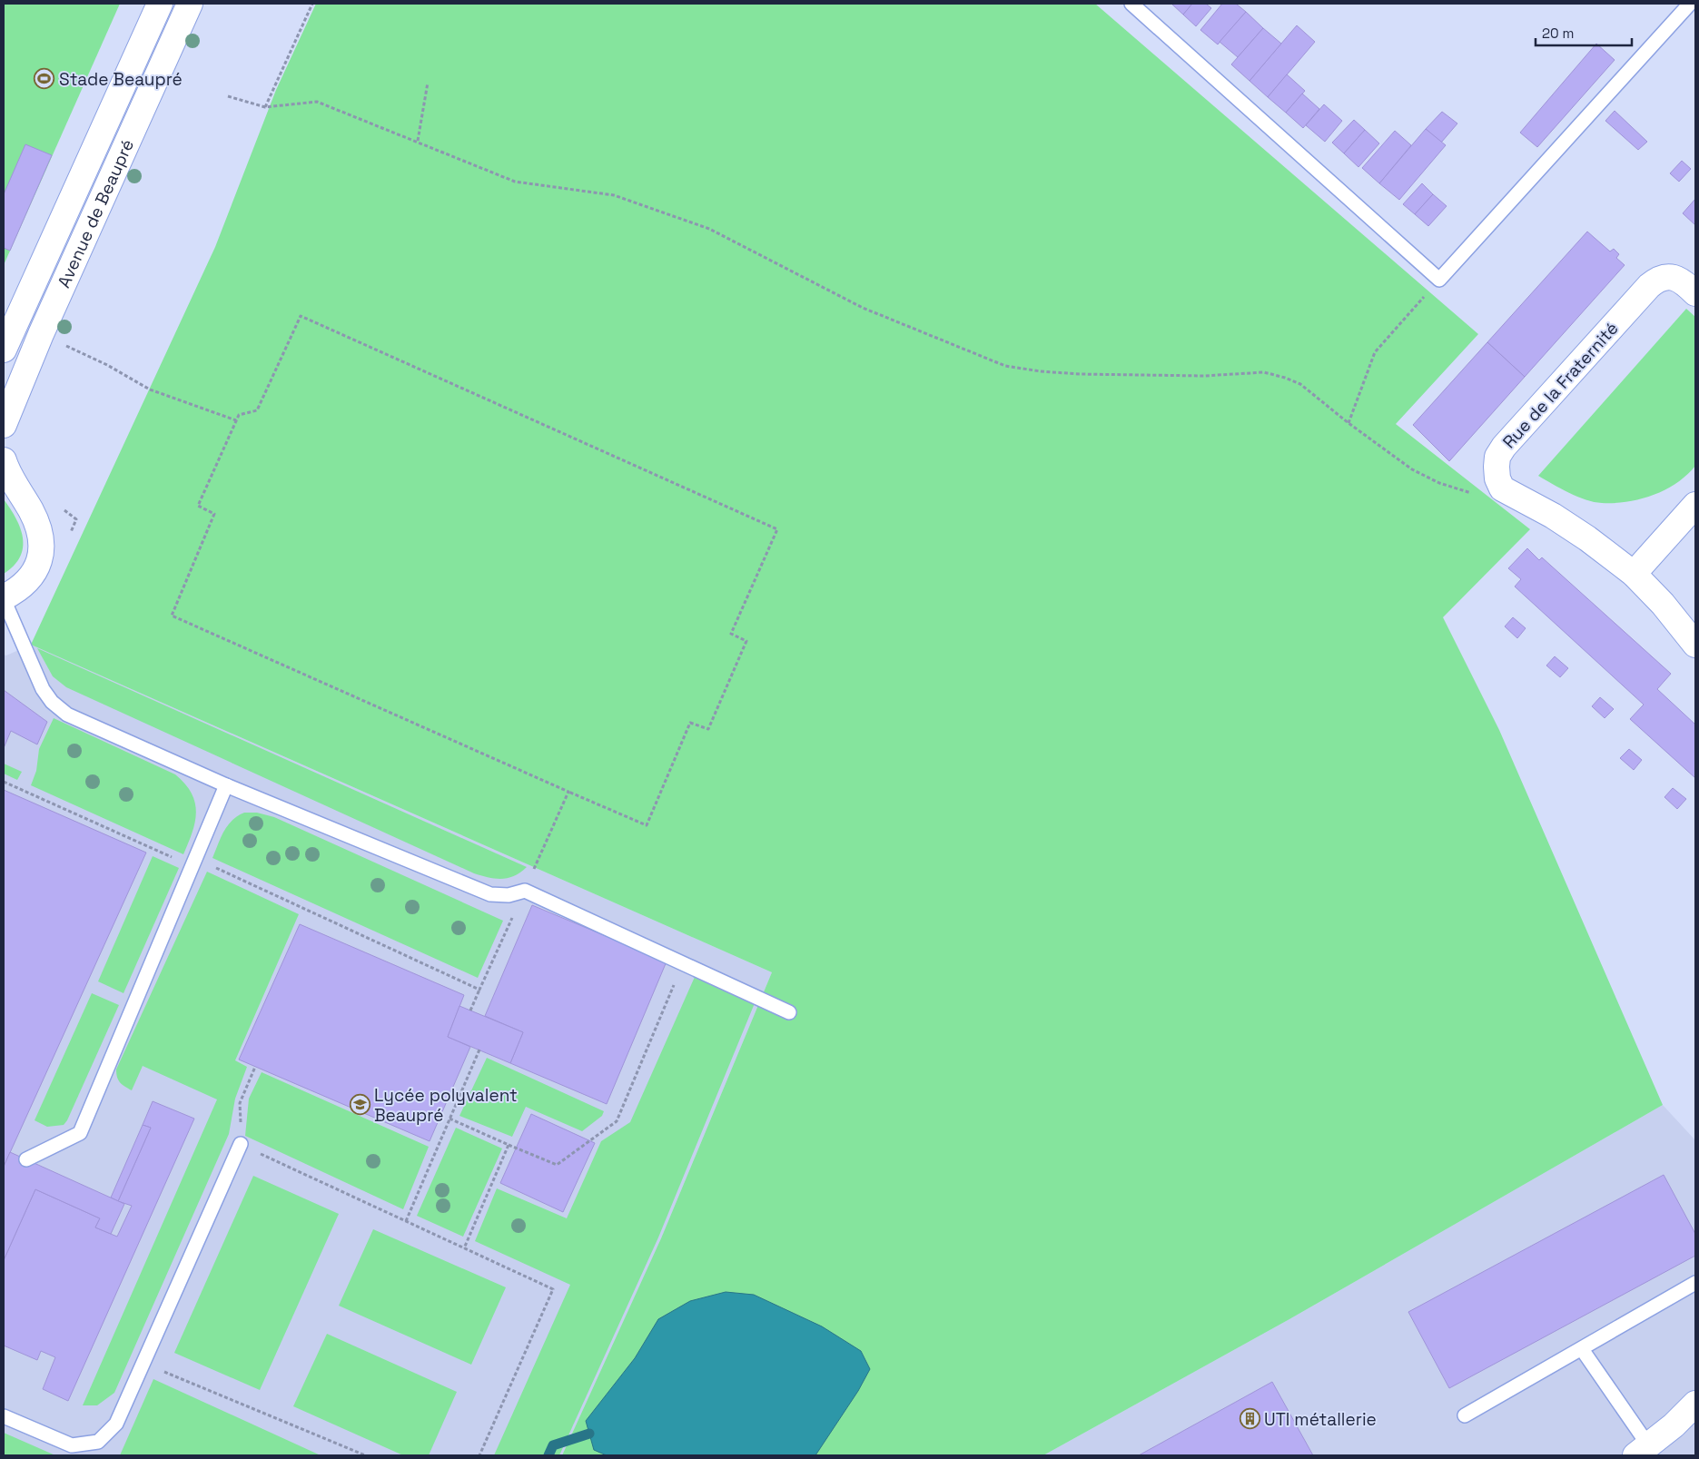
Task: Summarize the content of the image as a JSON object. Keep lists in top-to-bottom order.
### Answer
{
  "streets": {
    "street": ["Avenue de Beaupré", "Rue de la Fraternité"]
  },
  "places": {
    "sports": ["Stade Beaupré"],
    "school or university": ["Lycée polyvalent Beaupré"],
    "building": ["UTI métallerie"]
  },
  "scale_bar": "20 m"
}
